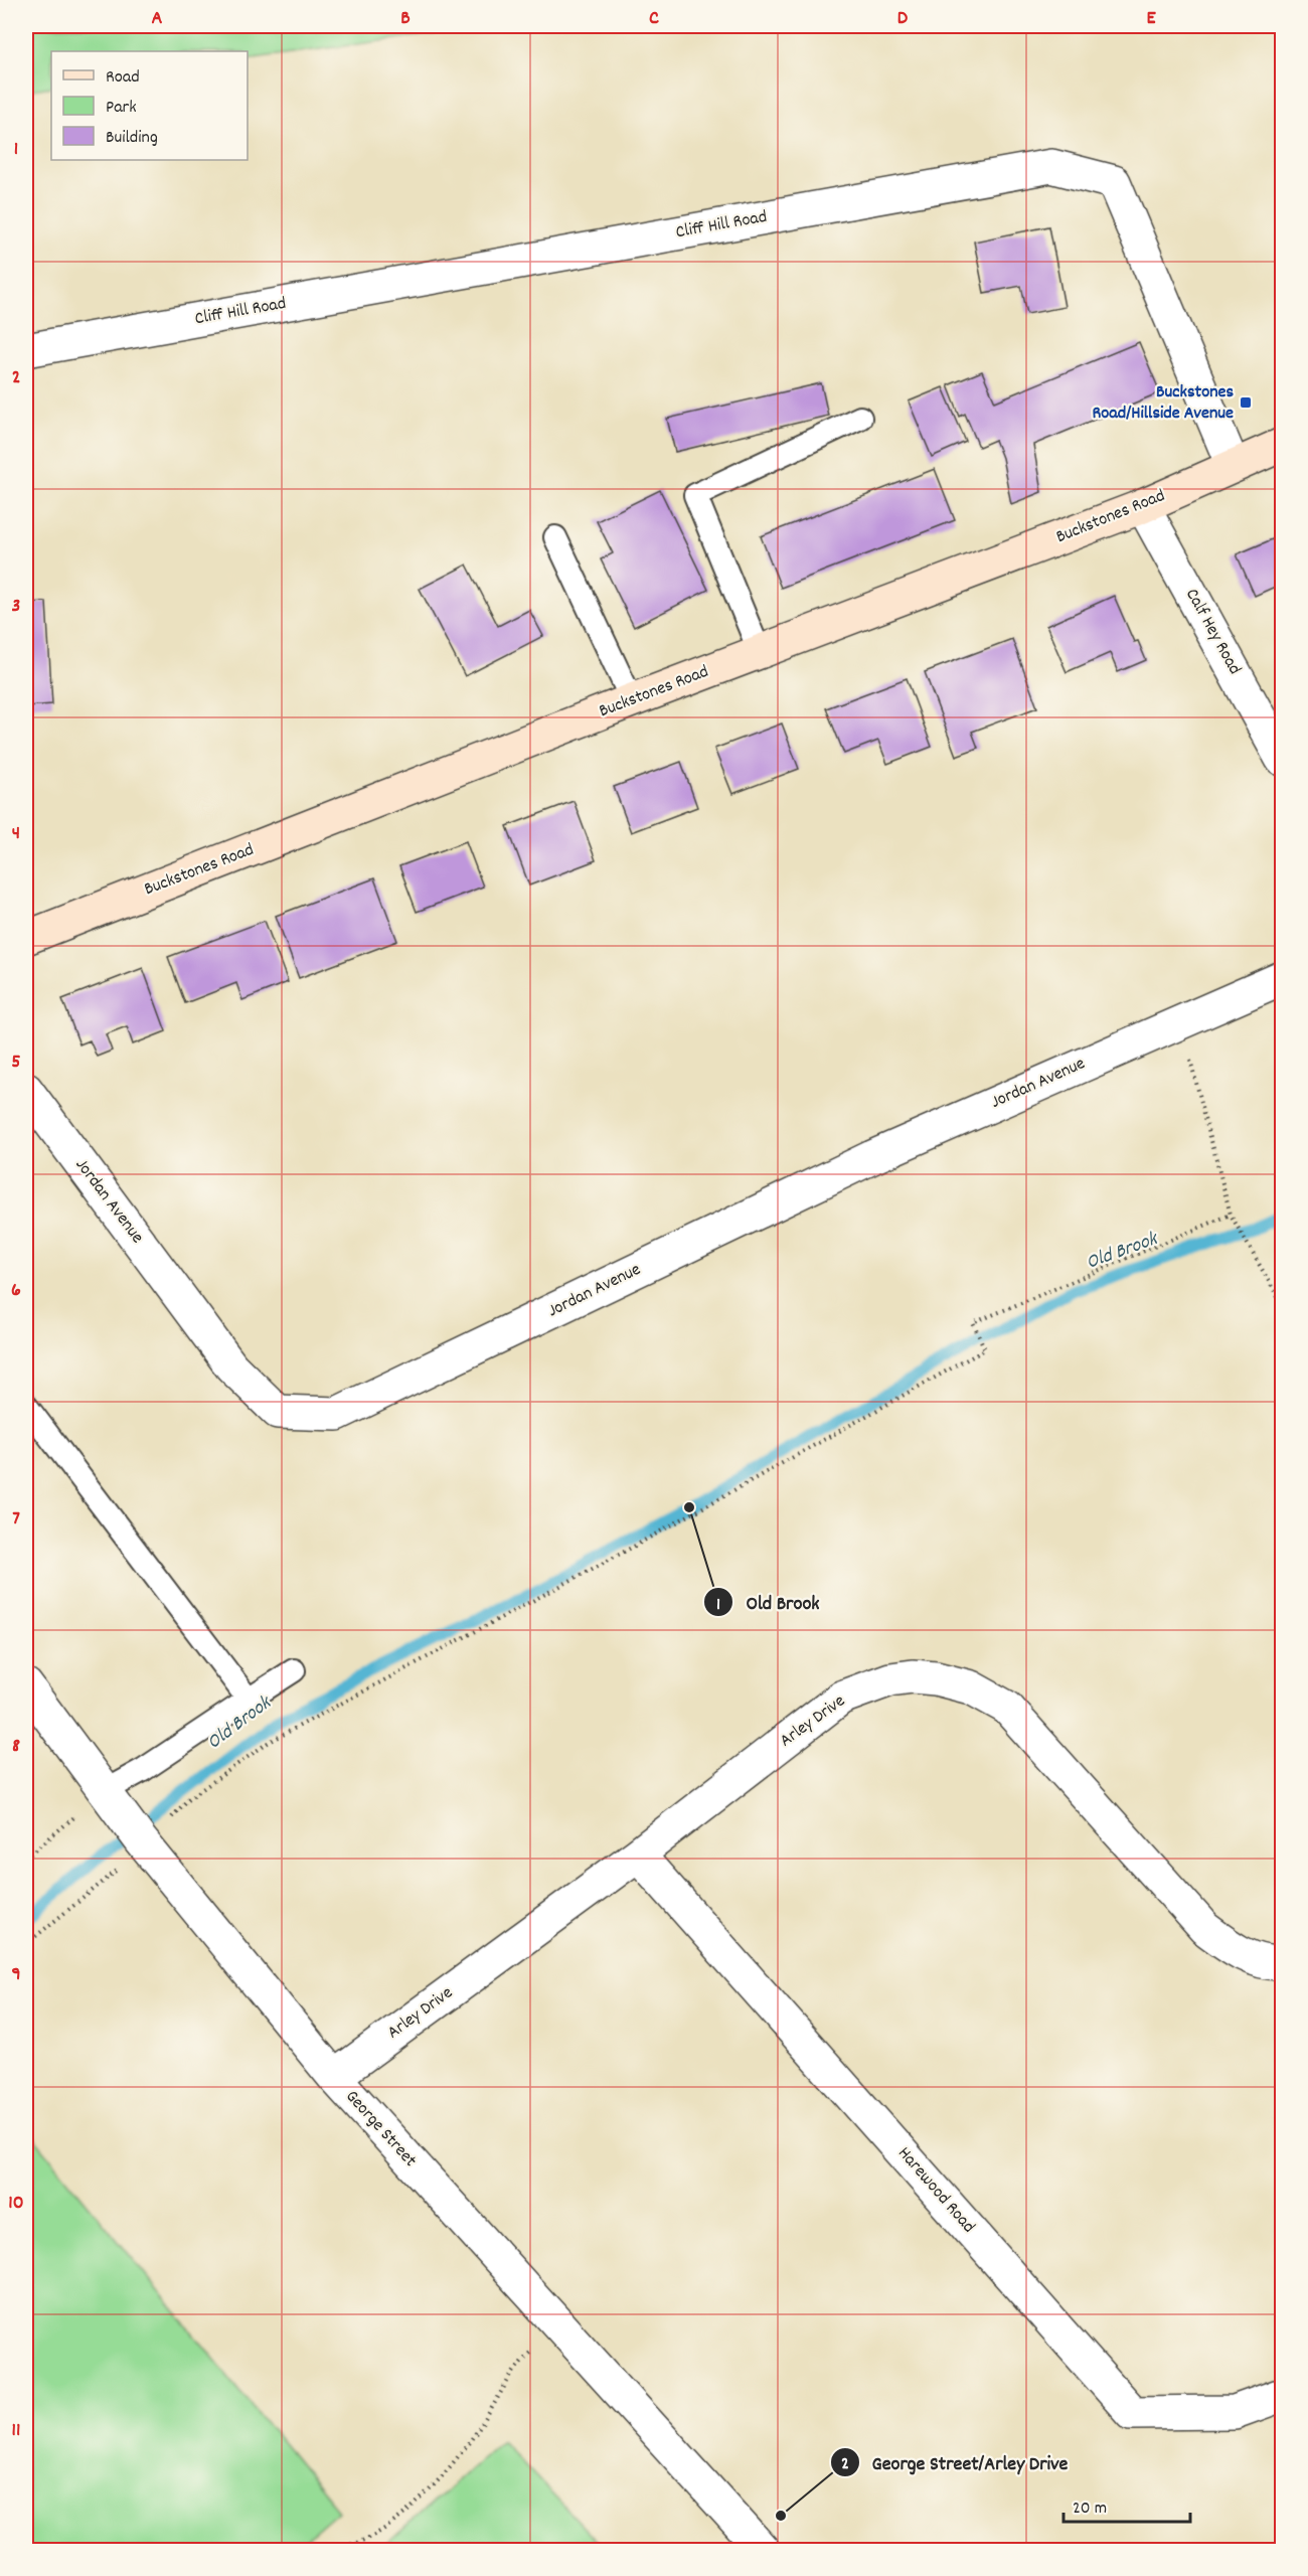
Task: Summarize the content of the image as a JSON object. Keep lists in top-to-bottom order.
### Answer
{
  "streets": {
    "main road": ["Buckstones Road"],
    "street": [
      "Cliff Hill Road",
      "Calf Hey Road",
      "Jordan Avenue",
      "Arley Drive",
      "George Street",
      "Harewood Road"
    ]
  },
  "crossings": [
    ["Cliff Hill Road", "Buckstones Road"],
    ["Buckstones Road", "Calf Hey Road"],
    ["Arley Drive", "George Street"],
    ["Arley Drive", "Harewood Road"]
  ],
  "water": ["Old Brook"],
  "places": {
    "transit": ["Buckstones Road/Hillside Avenue"],
    "other": ["Old Brook", "George Street/Arley Drive"]
  },
  "legend": ["Road", "Park", "Building"],
  "scale_bar": "20 m",
  "grid": {
    "columns": [
      "A",
      "B",
      "C",
      "D",
      "E"
    ],
    "rows": [
      "1",
      "2",
      "3",
      "4",
      "5",
      "6",
      "7",
      "8",
      "9",
      "10",
      "11"
    ]
  }
}
